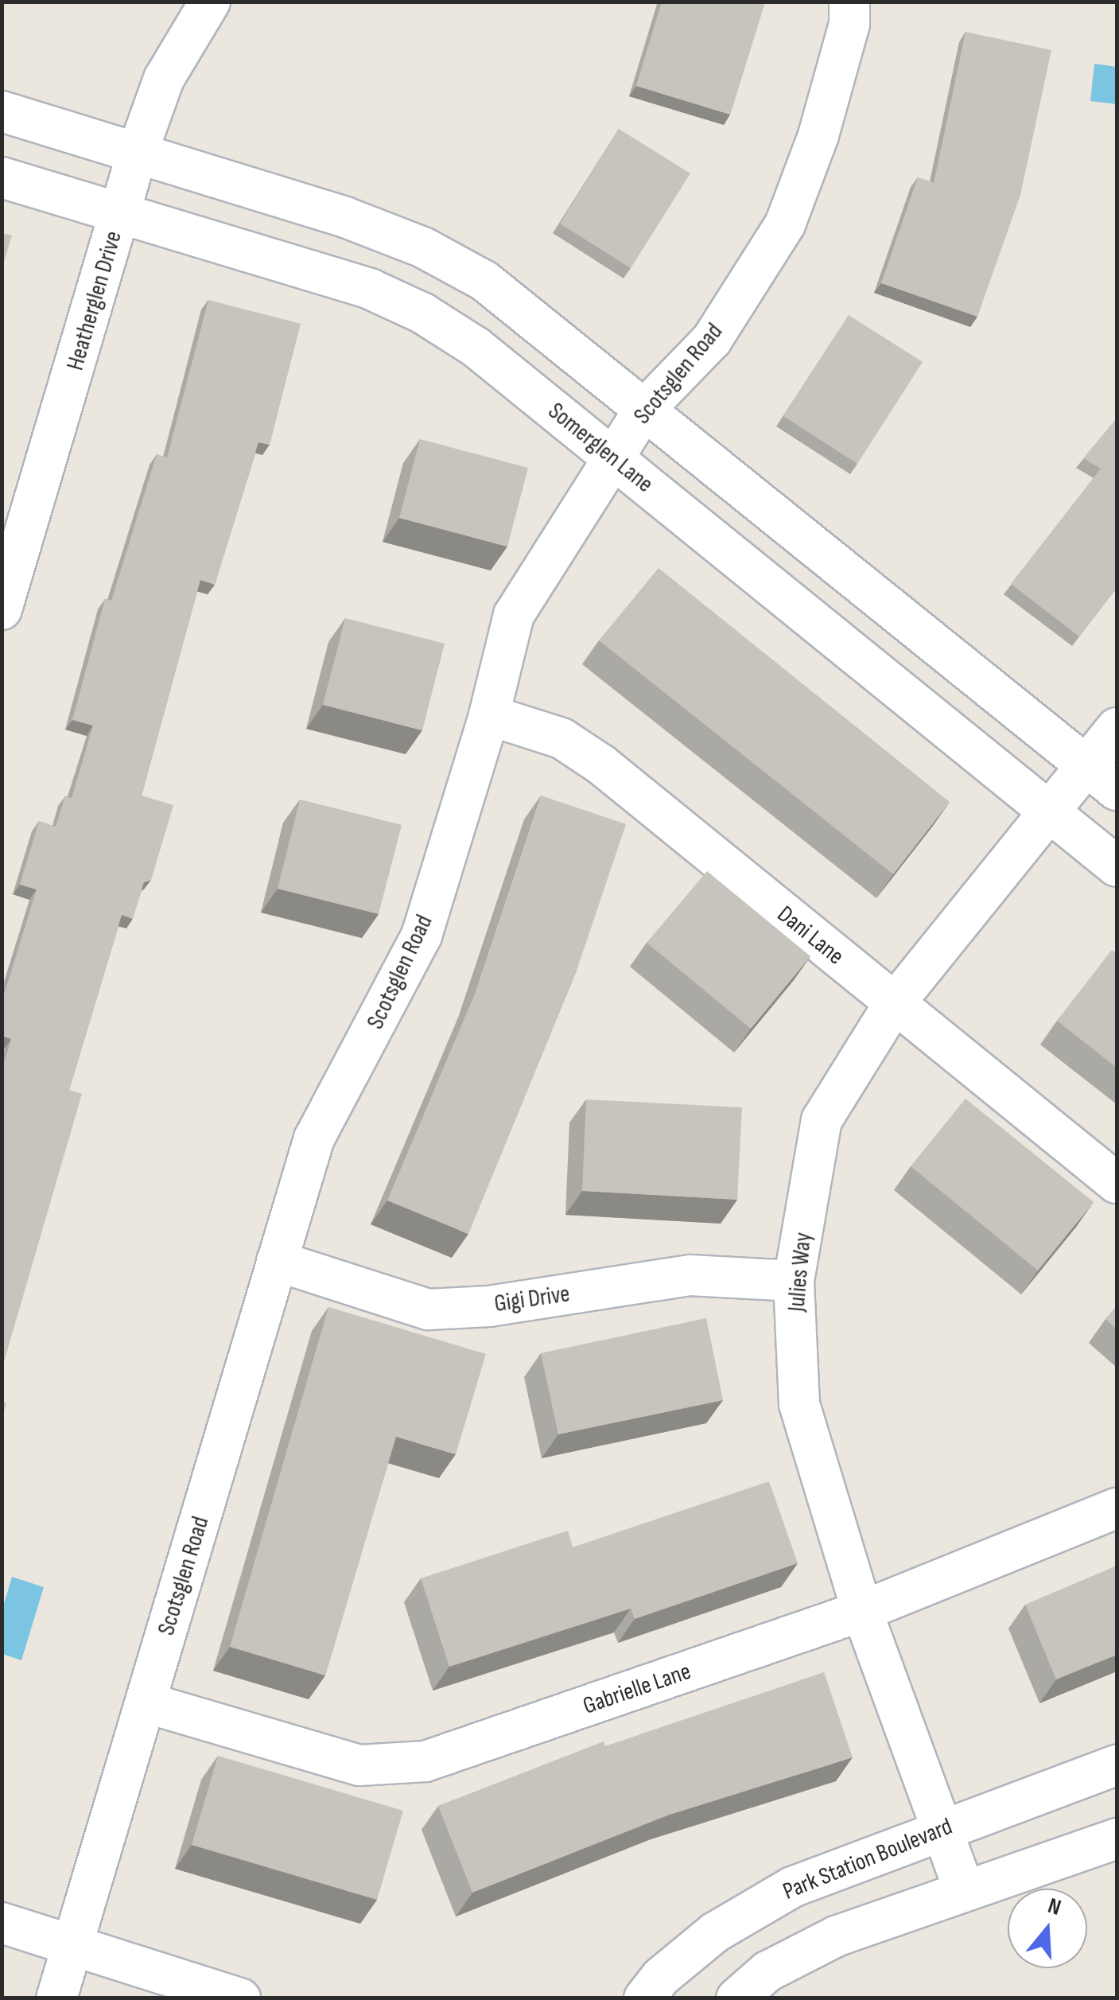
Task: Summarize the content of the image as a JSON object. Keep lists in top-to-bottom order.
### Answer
{
  "streets": {
    "street": [
      "Heatherglen Drive",
      "Scotsglen Road",
      "Somerglen Lane",
      "Dani Lane",
      "Julies Way",
      "Gigi Drive",
      "Gabrielle Lane",
      "Park Station Boulevard"
    ]
  },
  "crossings": [
    ["Heatherglen Drive", "Somerglen Lane"],
    ["Scotsglen Road", "Somerglen Lane"],
    ["Scotsglen Road", "Dani Lane"],
    ["Scotsglen Road", "Gigi Drive"],
    ["Scotsglen Road", "Gabrielle Lane"],
    ["Somerglen Lane", "Julies Way"],
    ["Dani Lane", "Julies Way"],
    ["Julies Way", "Gigi Drive"],
    ["Julies Way", "Gabrielle Lane"],
    ["Julies Way", "Park Station Boulevard"]
  ],
  "north": "top"
}
